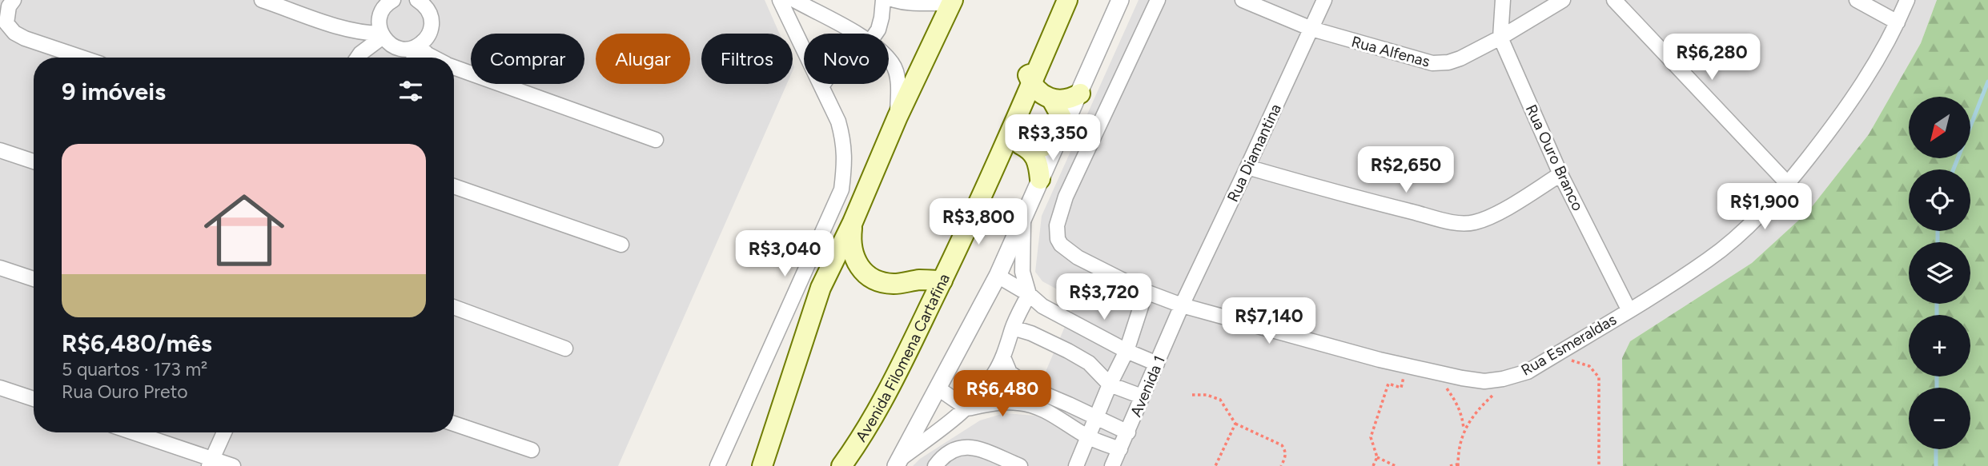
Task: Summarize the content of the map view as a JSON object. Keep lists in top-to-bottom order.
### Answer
{
  "streets": {
    "main road": ["Avenida Filomena Cartafina"],
    "street": [
      "Rua Alfenas",
      "Rua Diamantina",
      "Rua Ouro Branco",
      "Rua Esmeraldas",
      "Avenida 1"
    ]
  },
  "crossings": [
    ["Rua Alfenas", "Rua Diamantina"],
    ["Rua Alfenas", "Rua Ouro Branco"],
    ["Rua Diamantina", "Rua Esmeraldas"],
    ["Rua Diamantina", "Avenida 1"],
    ["Rua Ouro Branco", "Rua Esmeraldas"],
    ["Rua Esmeraldas", "Avenida 1"]
  ],
  "north": "bottom left",
  "page": {
    "price": [
      "R$6,280",
      "R$3,350",
      "R$2,650",
      "R$1,900",
      "R$3,800",
      "R$3,040",
      "R$3,720",
      "R$7,140",
      "R$6,480"
    ],
    "chip": [
      "Comprar",
      "Alugar",
      "Filtros",
      "Novo"
    ],
    "heading": "9 imóveis",
    "map_buttons": ["+", "−"],
    "list": [
      {
        "name": "R$6,480/mês",
        "note": "5 quartos · 173 m² · Rua Ouro Preto"
      }
    ]
  }
}
